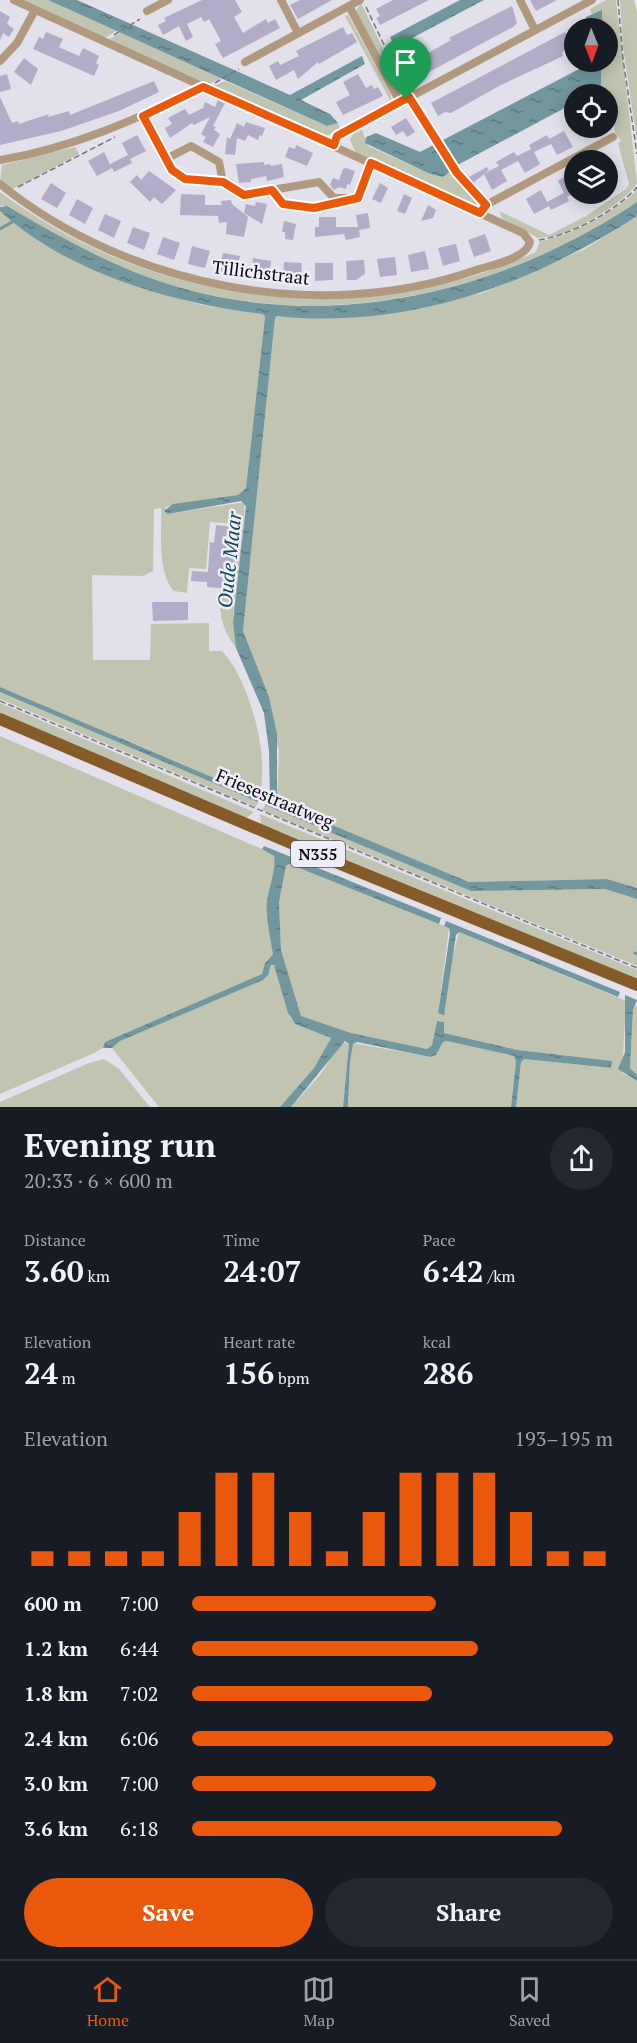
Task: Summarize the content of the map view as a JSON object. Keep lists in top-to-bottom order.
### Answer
{
  "streets": {
    "main road": ["Friesestraatweg", "N355"],
    "street": ["Tillichstraat"]
  },
  "water": ["Oude Maar"],
  "north": "bottom",
  "page": {
    "heading": ["Evening run", "20:33 · 6 × 600 m"],
    "stats": [
      ["Distance", "3.60 km"],
      ["Time", "24:07"],
      ["Pace", "6:42 /km"],
      ["Elevation", "24 m"],
      ["Heart rate", "156 bpm"],
      ["kcal", "286"]
    ],
    "chart": ["Elevation", "193–195 m"],
    "list": [
      {
        "name": "600 m",
        "note": "7:00"
      },
      {
        "name": "1.2 km",
        "note": "6:44"
      },
      {
        "name": "1.8 km",
        "note": "7:02"
      },
      {
        "name": "2.4 km",
        "note": "6:06"
      },
      {
        "name": "3.0 km",
        "note": "7:00"
      },
      {
        "name": "3.6 km",
        "note": "6:18"
      }
    ],
    "buttons": ["Save", "Share"],
    "tabs": ["Home", "Map", "Saved"]
  }
}
